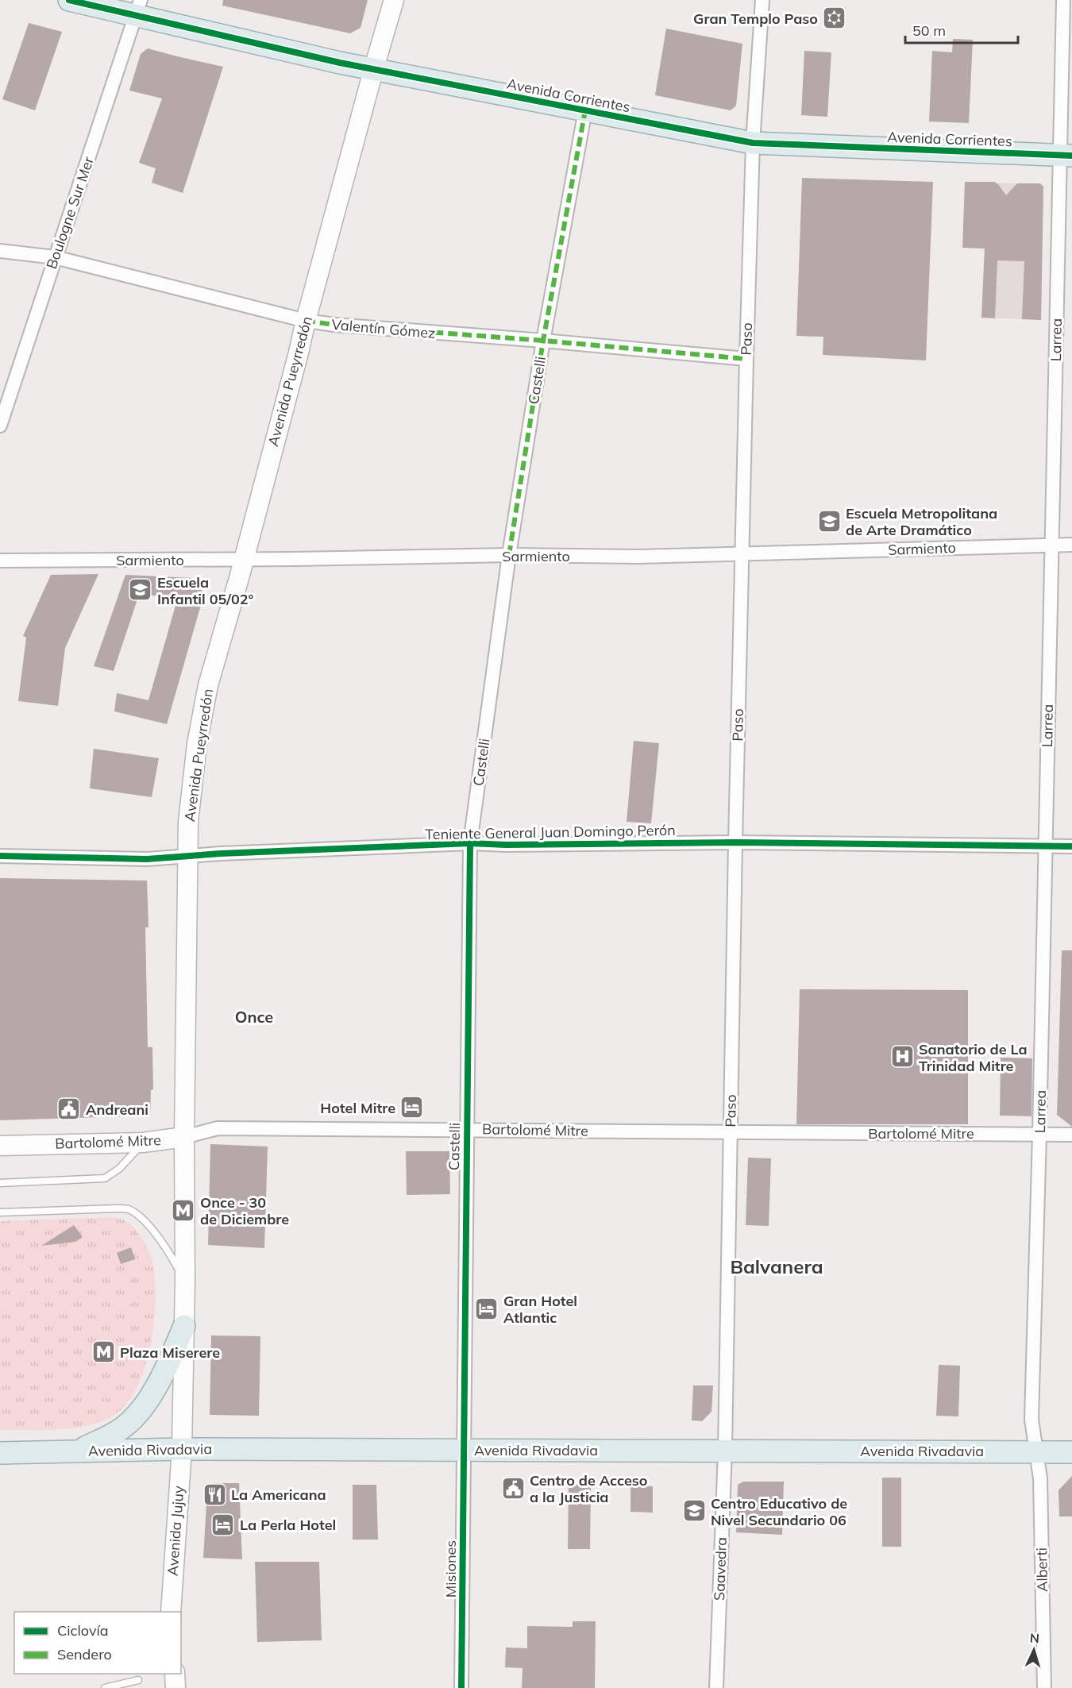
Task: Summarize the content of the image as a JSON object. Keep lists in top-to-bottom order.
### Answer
{
  "streets": {
    "main road": [
      "Avenida Corrientes",
      "Avenida Pueyrredón",
      "Bartolomé Mitre",
      "Avenida Rivadavia",
      "Avenida Jujuy"
    ],
    "street": [
      "Boulogne Sur Mer",
      "Valentín Gómez",
      "Paso",
      "Larrea",
      "Castelli",
      "Sarmiento",
      "Teniente General Juan Domingo Perón",
      "Misiones",
      "Saavedra",
      "Alberti"
    ]
  },
  "crossings": [
    ["Avenida Corrientes", "Boulogne Sur Mer"],
    ["Avenida Corrientes", "Paso"],
    ["Avenida Corrientes", "Larrea"],
    ["Avenida Corrientes", "Castelli"],
    ["Avenida Corrientes", "Avenida Pueyrredón"],
    ["Boulogne Sur Mer", "Valentín Gómez"],
    ["Valentín Gómez", "Paso"],
    ["Valentín Gómez", "Castelli"],
    ["Valentín Gómez", "Avenida Pueyrredón"],
    ["Paso", "Sarmiento"],
    ["Paso", "Teniente General Juan Domingo Perón"],
    ["Paso", "Bartolomé Mitre"],
    ["Paso", "Avenida Rivadavia"],
    ["Paso", "Saavedra"],
    ["Larrea", "Sarmiento"],
    ["Larrea", "Teniente General Juan Domingo Perón"],
    ["Larrea", "Bartolomé Mitre"],
    ["Larrea", "Avenida Rivadavia"],
    ["Larrea", "Alberti"],
    ["Castelli", "Sarmiento"],
    ["Castelli", "Teniente General Juan Domingo Perón"],
    ["Castelli", "Bartolomé Mitre"],
    ["Castelli", "Avenida Rivadavia"],
    ["Castelli", "Misiones"],
    ["Avenida Pueyrredón", "Sarmiento"],
    ["Avenida Pueyrredón", "Teniente General Juan Domingo Perón"],
    ["Avenida Pueyrredón", "Bartolomé Mitre"],
    ["Avenida Pueyrredón", "Avenida Rivadavia"],
    ["Avenida Pueyrredón", "Avenida Jujuy"],
    ["Avenida Rivadavia", "Avenida Jujuy"],
    ["Avenida Rivadavia", "Misiones"],
    ["Avenida Rivadavia", "Saavedra"],
    ["Avenida Rivadavia", "Alberti"]
  ],
  "districts": ["Once", "Balvanera"],
  "places": {
    "synagogue": ["Gran Templo Paso"],
    "school or university": ["Escuela Metropolitana de Arte Dramático", "Escuela Infantil 05/02°", "Centro Educativo de Nivel Secundario 06"],
    "hospital": ["Sanatorio de La Trinidad Mitre"],
    "hotel": ["Hotel Mitre", "Gran Hotel Atlantic", "La Perla Hotel"],
    "public building": ["Andreani", "Centro de Acceso a la Justicia"],
    "metro station": ["Once - 30 de Diciembre", "Plaza Miserere"],
    "restaurant": ["La Americana"]
  },
  "legend": ["Ciclovía", "Sendero"],
  "scale_bar": "50 m",
  "north": "top"
}
